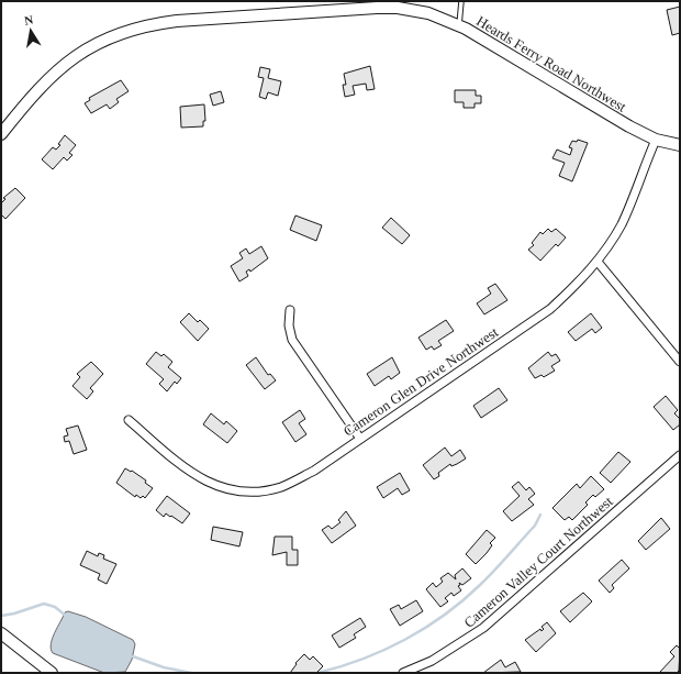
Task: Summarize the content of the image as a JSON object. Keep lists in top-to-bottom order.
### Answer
{
  "streets": {
    "street": ["Heards Ferry Road Northwest", "Cameron Glen Drive Northwest", "Cameron Valley Court Northwest"]
  },
  "crossings": [
    ["Heards Ferry Road Northwest", "Cameron Glen Drive Northwest"]
  ],
  "north": "top"
}
